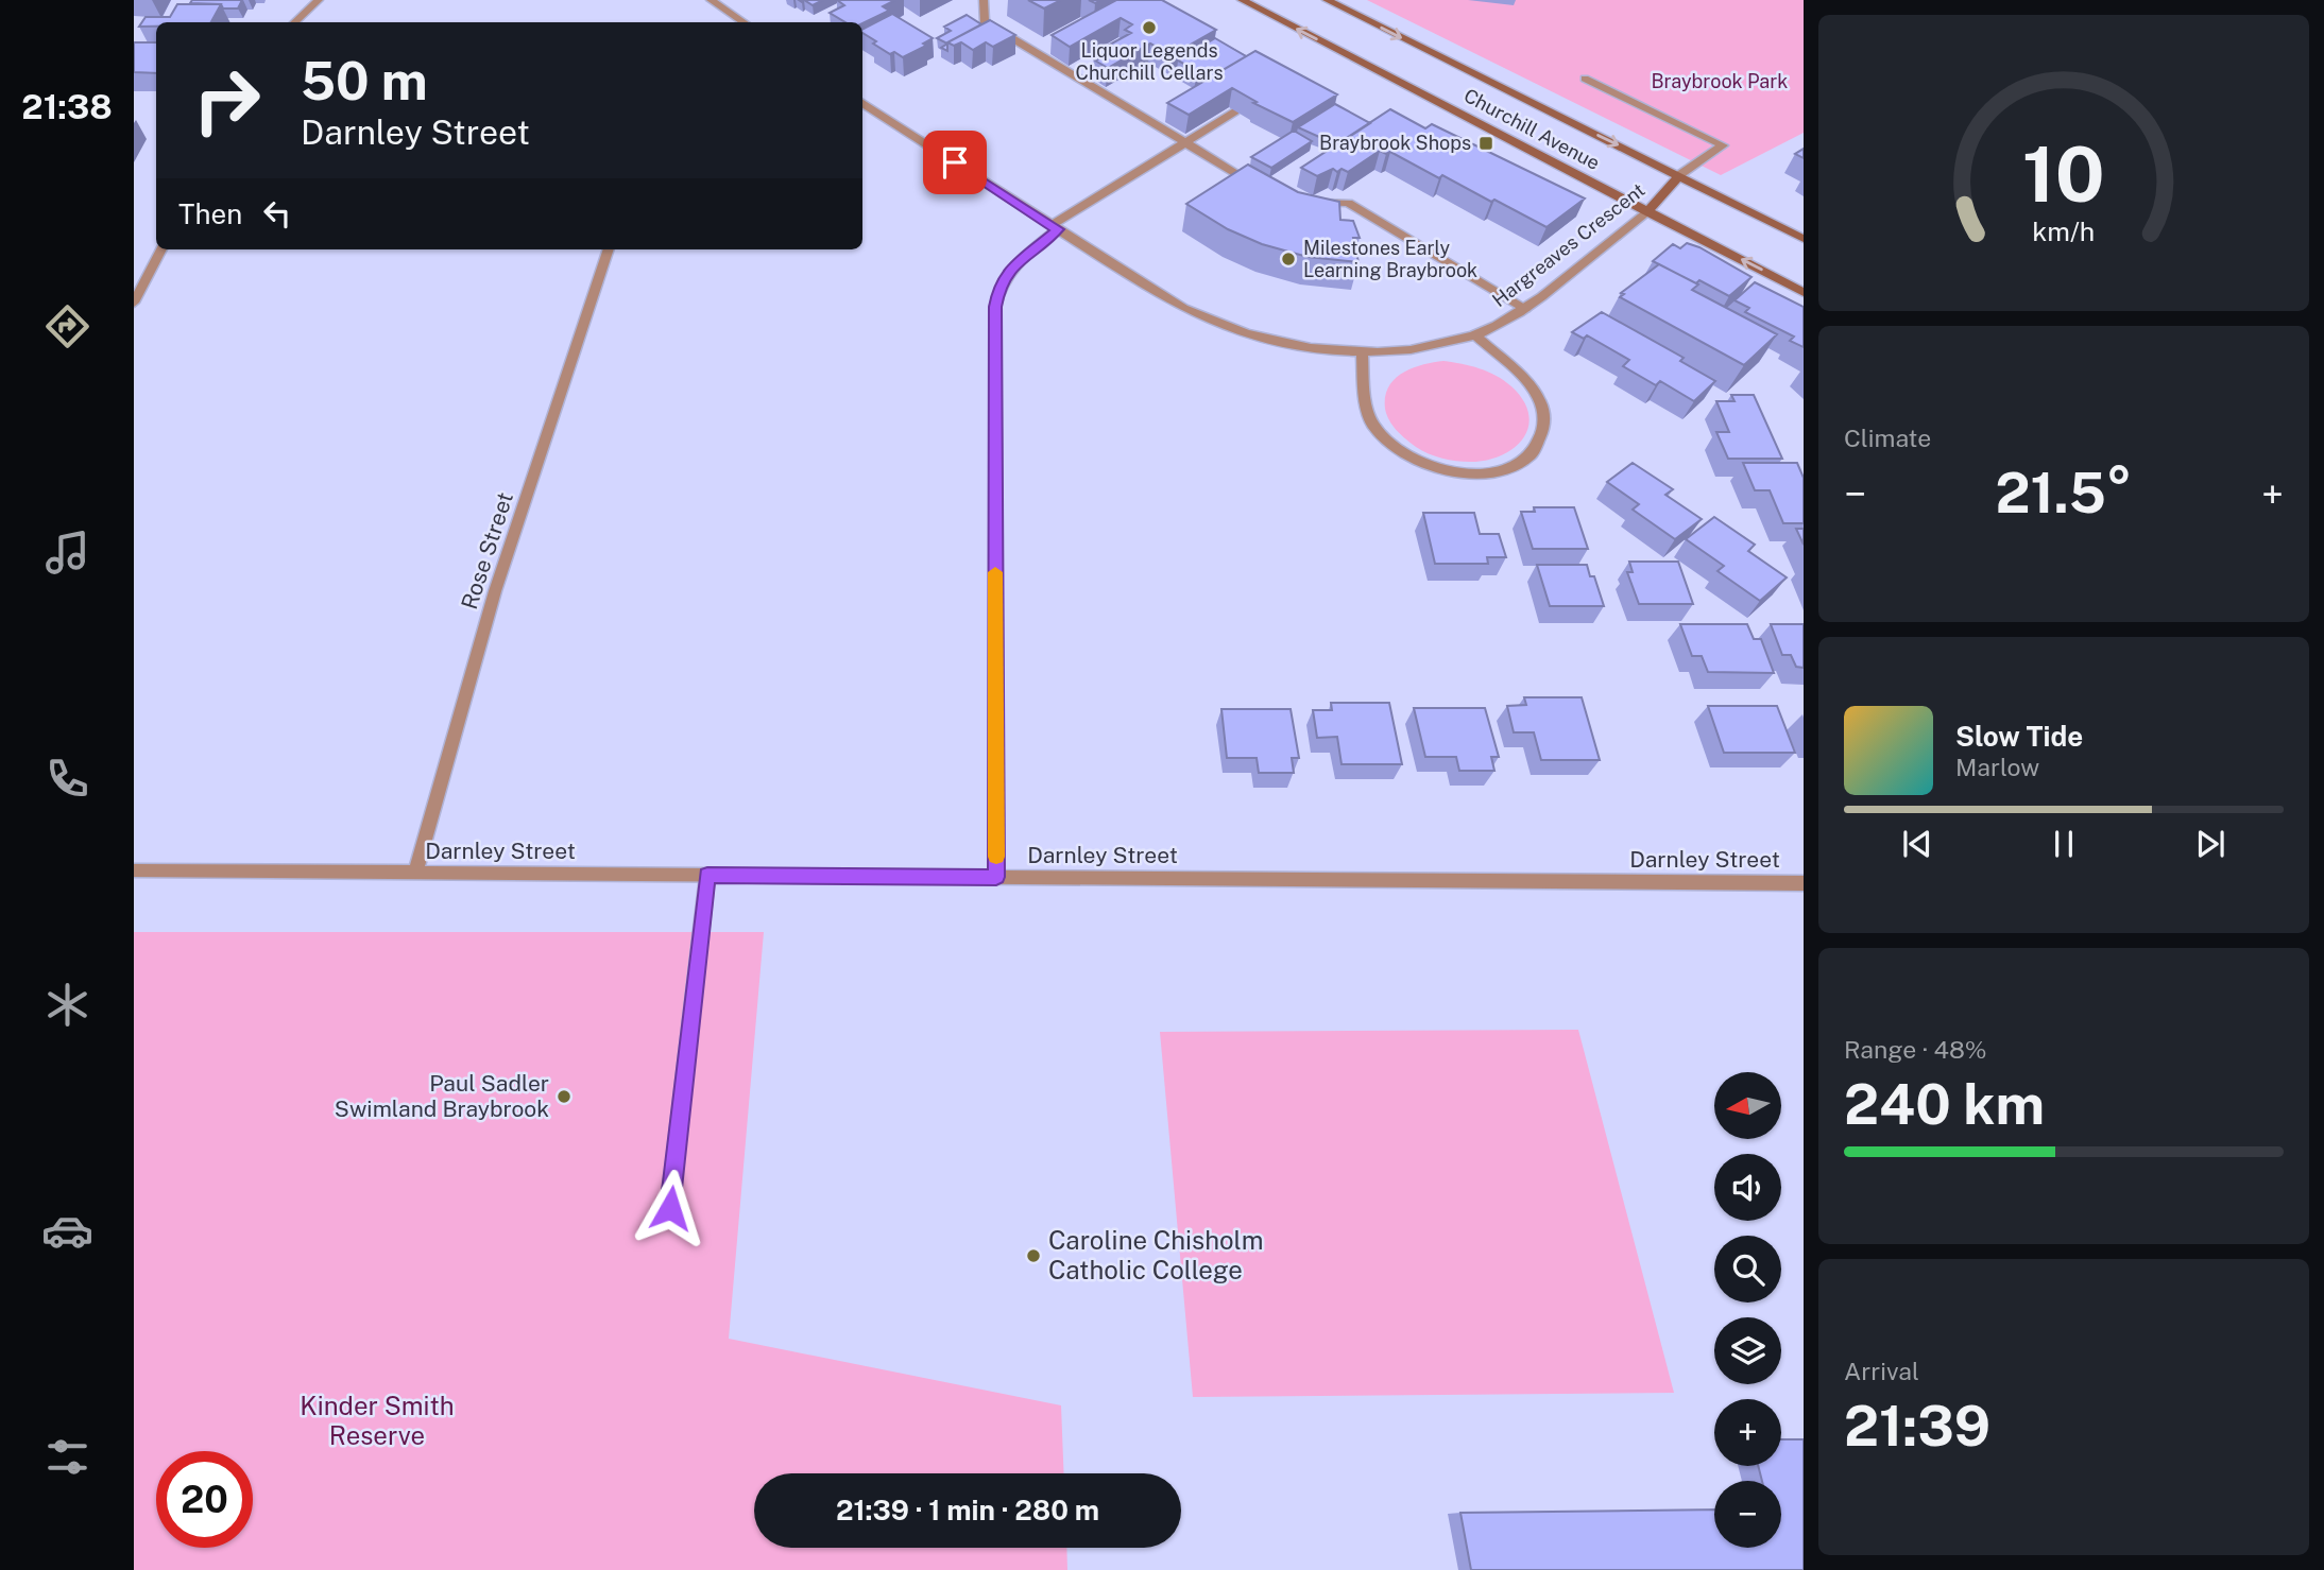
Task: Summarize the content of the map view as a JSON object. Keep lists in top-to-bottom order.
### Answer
{
  "streets": {
    "main road": ["Churchill Avenue", "Hargreaves Crescent"],
    "street": ["Rose Street", "Darnley Street"]
  },
  "crossings": [
    ["Churchill Avenue", "Hargreaves Crescent"],
    ["Rose Street", "Darnley Street"]
  ],
  "parks": ["Braybrook Park", "Kinder Smith Reserve"],
  "places": {
    "other": [
      "Liquor Legends Churchill Cellars",
      "Milestones Early Learning Braybrook",
      "Paul Sadler Swimland Braybrook",
      "Caroline Chisholm Catholic College"
    ],
    "transit": ["Braybrook Shops"]
  },
  "north": "left",
  "page": {
    "tabs": "21:38",
    "turn": ["50 m", "Darnley Street"],
    "then": "Then",
    "tile": [
      "Climate",
      ["Range · 48%", "240 km"],
      ["Arrival", "21:39"]
    ],
    "heat": ["−", "21.5°", "+"],
    "song": ["Slow Tide", "Marlow"],
    "map_buttons": ["+", "−"],
    "limit": "20",
    "trip": "21:39 · 1 min · 280 m",
    "gauge": ["10", "km/h"]
  }
}
